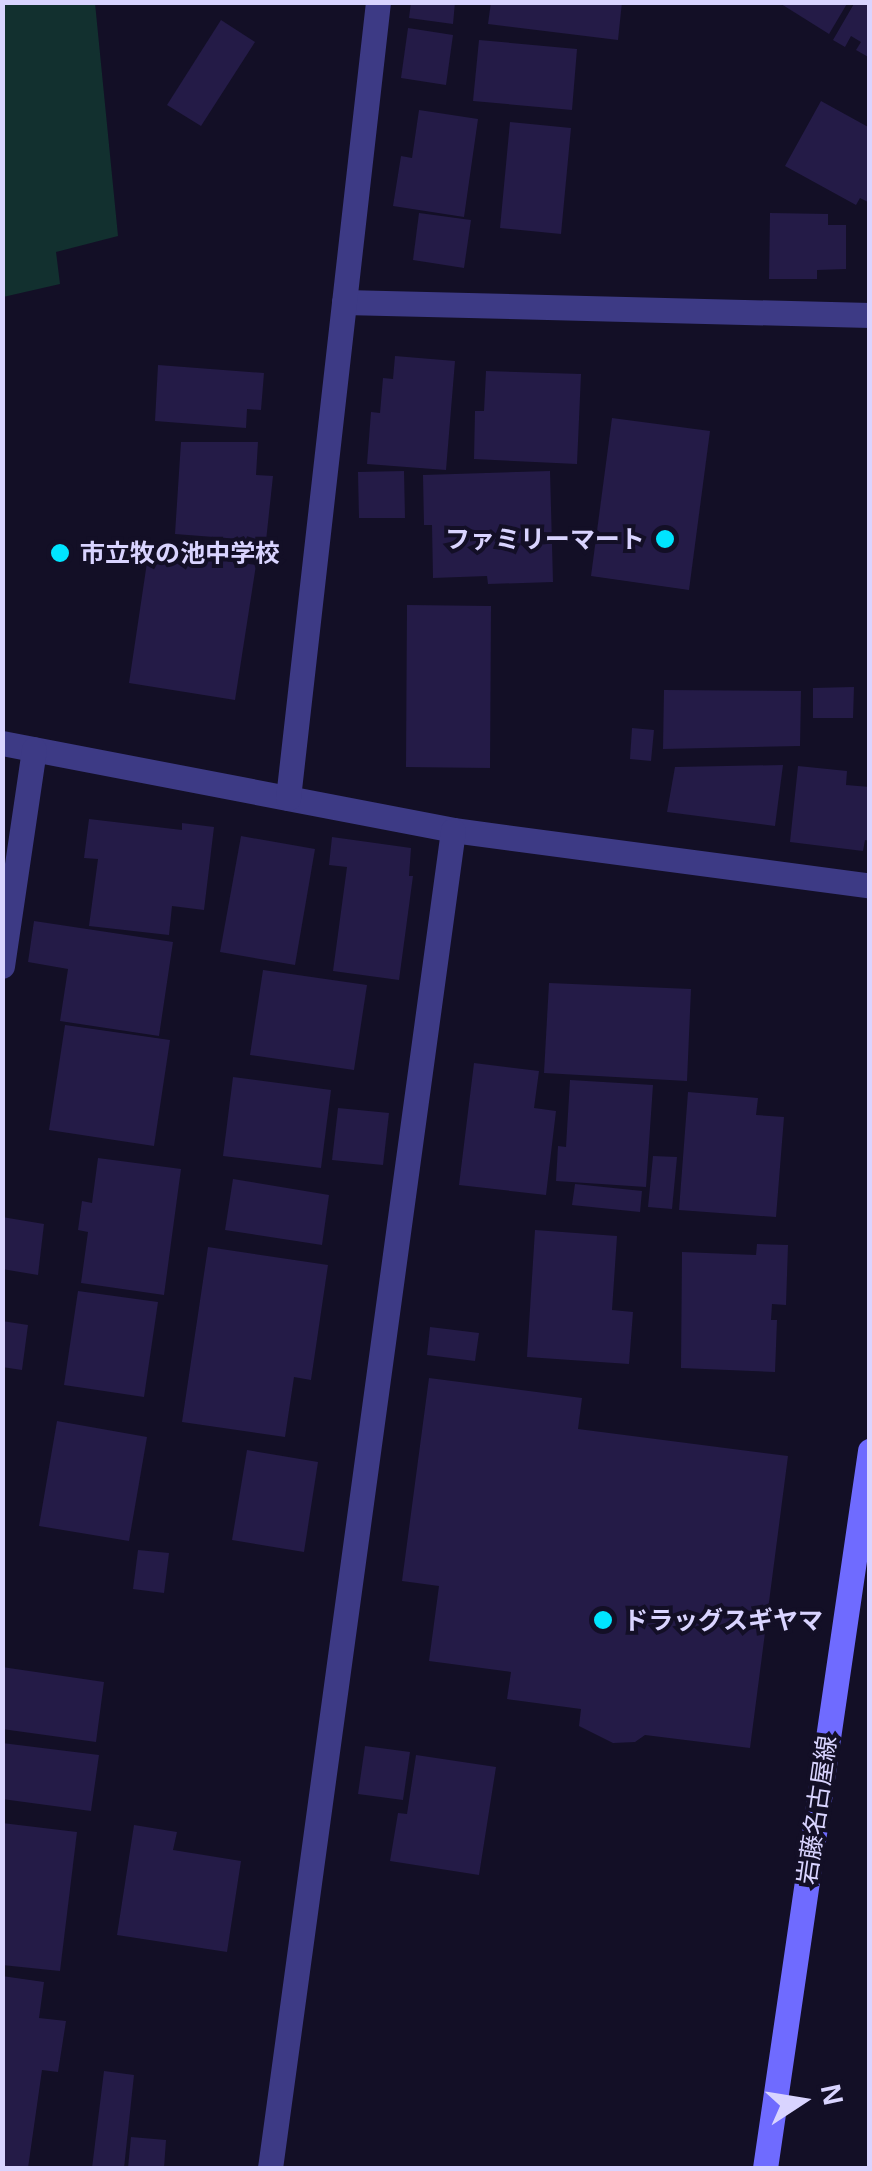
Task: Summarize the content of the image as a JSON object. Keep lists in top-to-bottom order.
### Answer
{
  "streets": {
    "main road": ["岩藤名古屋線"]
  },
  "places": ["ファミリーマート", "市立牧の池中学校", "ドラッグスギヤマ"],
  "north": "right"
}
